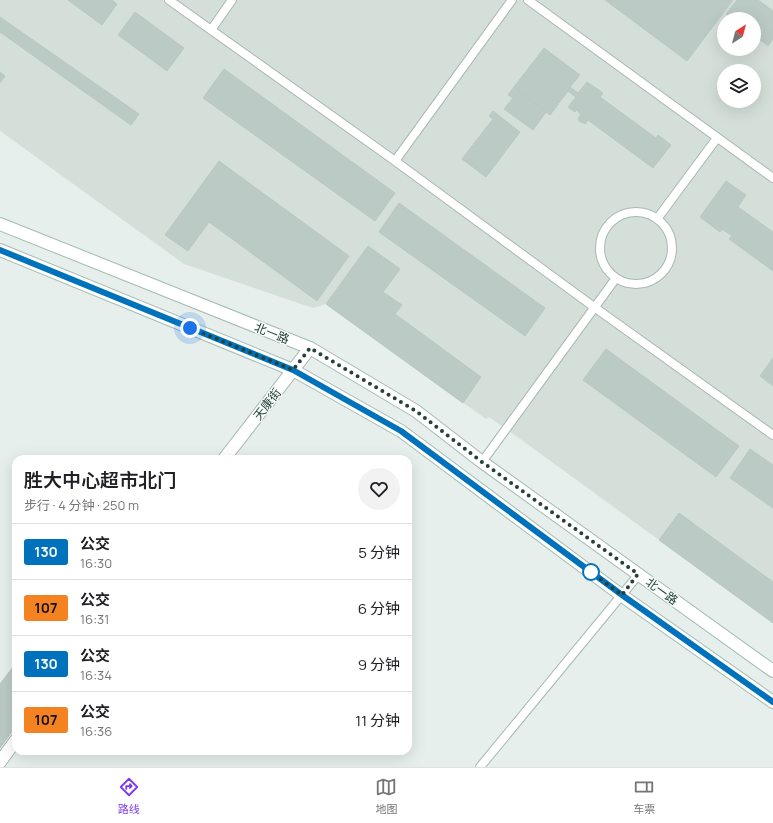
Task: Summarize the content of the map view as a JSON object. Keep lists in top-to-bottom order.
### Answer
{
  "streets": {
    "main road": ["北一路", "天康街"]
  },
  "crossings": [
    ["北一路", "天康街"]
  ],
  "lines": ["bus line 130"],
  "north": "top right",
  "page": {
    "heading": ["胜大中心超市北门", "步行 · 4 分钟 · 250 m"],
    "list": [
      {
        "mark": "130",
        "name": "公交",
        "note": "16:30",
        "value": "5 分钟"
      },
      {
        "mark": "107",
        "name": "公交",
        "note": "16:31",
        "value": "6 分钟"
      },
      {
        "mark": "130",
        "name": "公交",
        "note": "16:34",
        "value": "9 分钟"
      },
      {
        "mark": "107",
        "name": "公交",
        "note": "16:36",
        "value": "11 分钟"
      }
    ],
    "tabs": ["路线", "地图", "车票"]
  }
}
